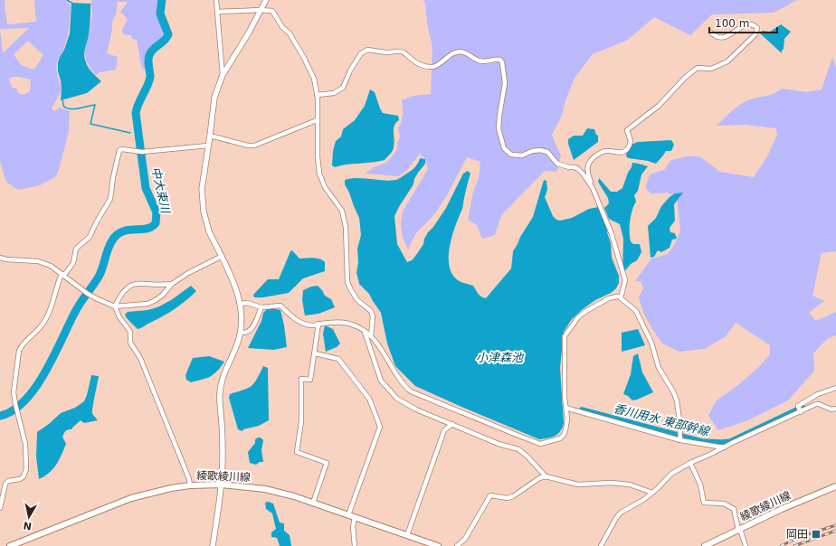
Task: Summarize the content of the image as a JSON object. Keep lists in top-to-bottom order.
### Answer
{
  "streets": {
    "main road": ["綾歌綾川線"]
  },
  "water": ["中大束川", "小津森池", "香川用水 東部幹線"],
  "places": {
    "transit": ["岡田"]
  },
  "scale_bar": "100 m",
  "north": "bottom"
}
